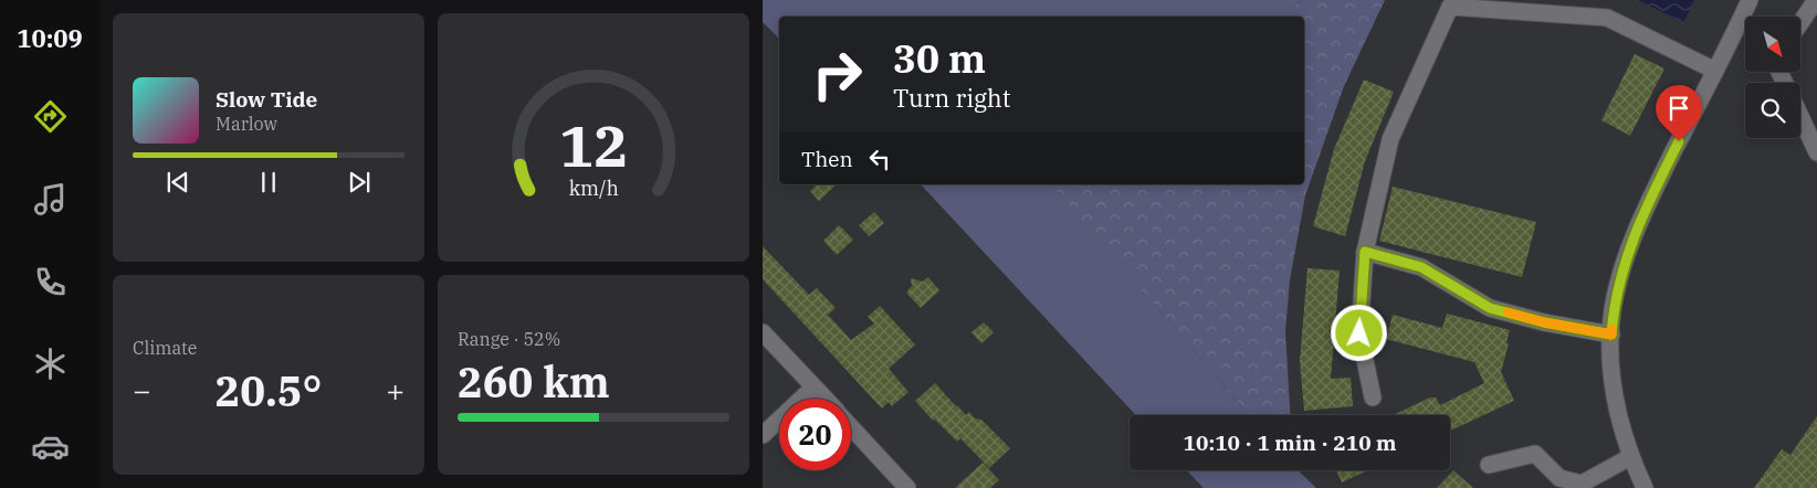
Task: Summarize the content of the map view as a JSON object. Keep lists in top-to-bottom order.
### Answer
{
  "north": "bottom right",
  "page": {
    "tabs": "10:09",
    "turn": ["30 m", "Turn right"],
    "song": ["Slow Tide", "Marlow"],
    "then": "Then",
    "tile": [
      "Climate",
      ["Range · 52%", "260 km"]
    ],
    "heat": ["−", "20.5°", "+"],
    "limit": "20",
    "trip": "10:10 · 1 min · 210 m",
    "gauge": ["12", "km/h"]
  }
}
